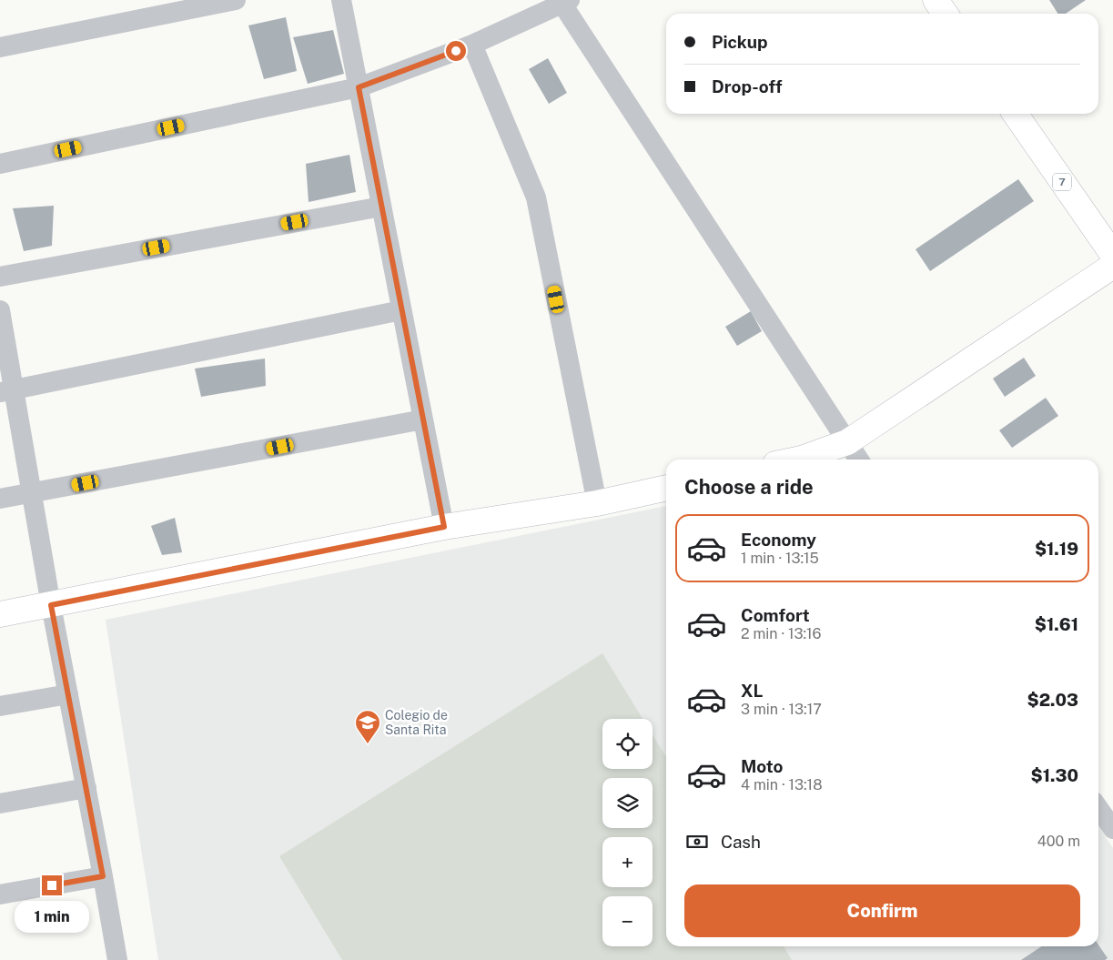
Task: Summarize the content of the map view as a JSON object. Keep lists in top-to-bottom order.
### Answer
{
  "streets": {
    "main road": ["7"]
  },
  "places": {
    "school or university": ["Colegio de Santa Rita"]
  },
  "page": {
    "banner": ["Pickup", "Drop-off"],
    "heading": "Choose a ride",
    "list": [
      {
        "name": "Economy",
        "note": "1 min · 13:15",
        "value": "$1.19"
      },
      {
        "name": "Comfort",
        "note": "2 min · 13:16",
        "value": "$1.61"
      },
      {
        "name": "XL",
        "note": "3 min · 13:17",
        "value": "$2.03"
      },
      {
        "name": "Moto",
        "note": "4 min · 13:18",
        "value": "$1.30"
      }
    ],
    "map_buttons": ["+", "−"],
    "pay": ["Cash", "400 m"],
    "buttons": "Confirm",
    "bubble": "1 min"
  }
}
